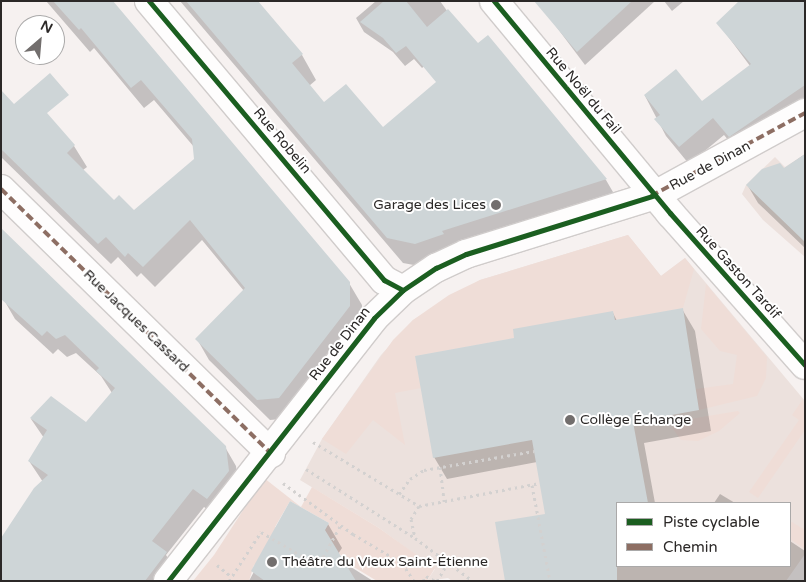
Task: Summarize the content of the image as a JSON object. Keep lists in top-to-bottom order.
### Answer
{
  "streets": {
    "street": [
      "Rue Noël du Fail",
      "Rue Robelin",
      "Rue de Dinan",
      "Rue Gaston Tardif",
      "Rue Jacques Cassard"
    ]
  },
  "crossings": [
    ["Rue Noël du Fail", "Rue de Dinan"],
    ["Rue Noël du Fail", "Rue Gaston Tardif"],
    ["Rue Robelin", "Rue de Dinan"],
    ["Rue de Dinan", "Rue Gaston Tardif"],
    ["Rue de Dinan", "Rue Jacques Cassard"]
  ],
  "places": ["Garage des Lices", "Collège Échange", "Théâtre du Vieux Saint-Étienne"],
  "legend": ["Piste cyclable", "Chemin"],
  "north": "top right"
}
